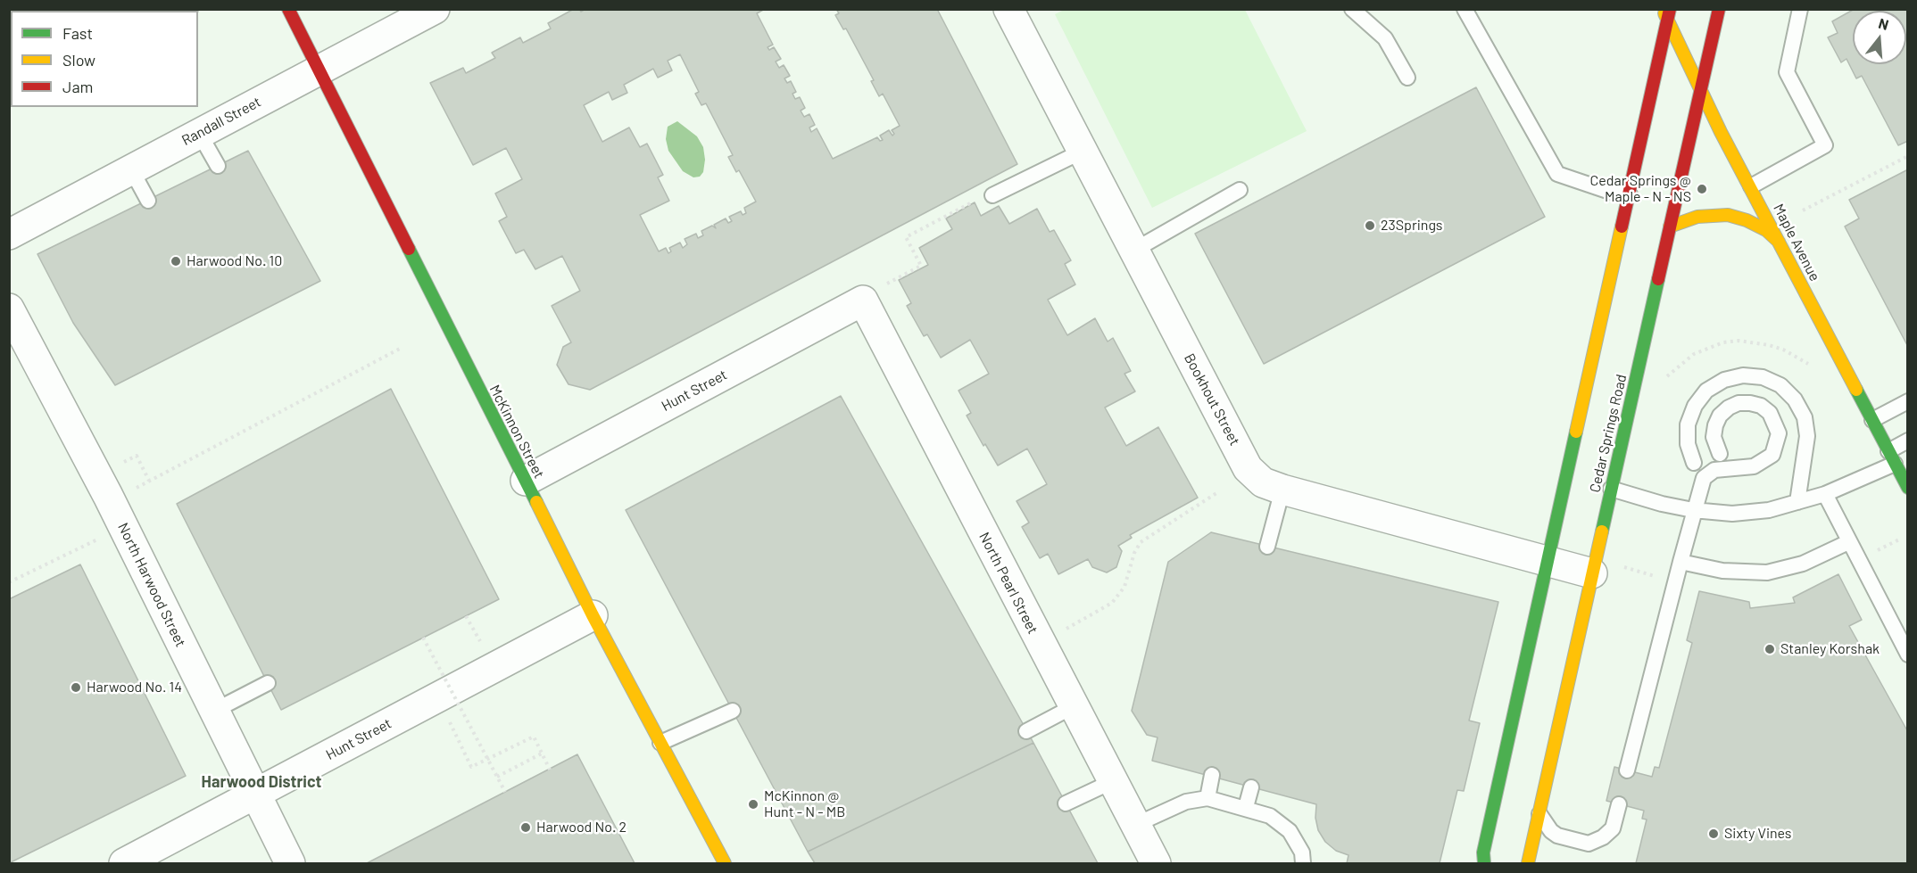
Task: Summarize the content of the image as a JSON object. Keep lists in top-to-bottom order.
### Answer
{
  "streets": {
    "main road": ["Maple Avenue", "McKinnon Street", "Cedar Springs Road"],
    "street": [
      "Randall Street",
      "Hunt Street",
      "Bookhout Street",
      "North Pearl Street",
      "North Harwood Street"
    ]
  },
  "crossings": [
    ["Randall Street", "McKinnon Street"],
    ["Maple Avenue", "Cedar Springs Road"],
    ["Hunt Street", "McKinnon Street"],
    ["Hunt Street", "North Pearl Street"],
    ["Hunt Street", "North Harwood Street"],
    ["Bookhout Street", "Cedar Springs Road"]
  ],
  "districts": ["Harwood District"],
  "places": [
    "Cedar Springs @ Maple - N - NS",
    "23Springs",
    "Harwood No. 10",
    "Stanley Korshak",
    "Harwood No. 14",
    "McKinnon @ Hunt - N - MB",
    "Harwood No. 2",
    "Sixty Vines"
  ],
  "legend": ["Fast", "Slow", "Jam"],
  "north": "top"
}
